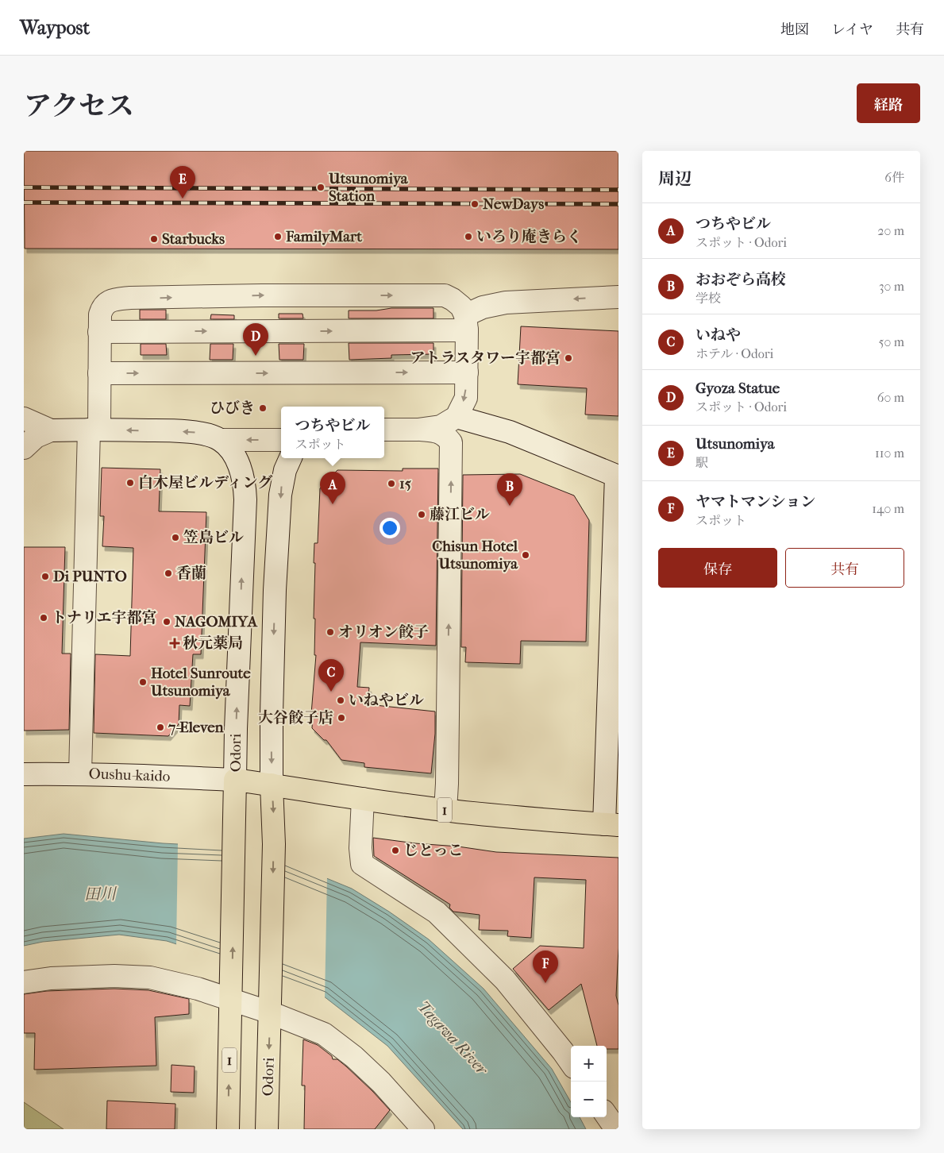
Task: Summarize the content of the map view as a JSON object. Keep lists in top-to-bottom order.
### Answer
{
  "streets": {
    "main road": ["Odori", "1"],
    "street": ["Oushu-kaido"]
  },
  "crossings": [
    ["Odori", "Oushu-kaido"],
    ["Odori", "1"],
    ["Oushu-kaido", "1"]
  ],
  "water": ["田川", "Tagawa River"],
  "places": {
    "other": [
      "Utsunomiya Station",
      "NewDays",
      "FamilyMart",
      "いろり庵きらく",
      "Starbucks",
      "アトラスタワー宇都宮",
      "ひびき",
      "白木屋ビルディング",
      "15",
      "藤江ビル",
      "笠島ビル",
      "Chisun Hotel Utsunomiya",
      "香蘭",
      "Di PUNTO",
      "トナリエ宇都宮",
      "NAGOMIYA",
      "オリオン餃子",
      "Hotel Sunroute Utsunomiya",
      "いねやビル",
      "大谷餃子店",
      "7-Eleven",
      "じとっこ"
    ],
    "health": ["秋元薬局"]
  },
  "page": {
    "header": "Waypost",
    "nav": ["地図", "レイヤ", "共有"],
    "title": "アクセス",
    "buttons": [
      "経路",
      ["保存", "共有"]
    ],
    "heading": ["周辺", "6件"],
    "pins": [
      "E",
      "D",
      "A",
      "B",
      "C",
      "F"
    ],
    "list": [
      {
        "mark": "A",
        "name": "つちやビル",
        "note": "スポット · Odori",
        "value": "20 m"
      },
      {
        "mark": "B",
        "name": "おおぞら高校",
        "note": "学校",
        "value": "30 m"
      },
      {
        "mark": "C",
        "name": "いねや",
        "note": "ホテル · Odori",
        "value": "50 m"
      },
      {
        "mark": "D",
        "name": "Gyoza Statue",
        "note": "スポット · Odori",
        "value": "60 m"
      },
      {
        "mark": "E",
        "name": "Utsunomiya",
        "note": "駅",
        "value": "110 m"
      },
      {
        "mark": "F",
        "name": "ヤマトマンション",
        "note": "スポット",
        "value": "140 m"
      }
    ],
    "popup": ["つちやビル", "スポット"],
    "map_buttons": ["+", "−"]
  }
}
